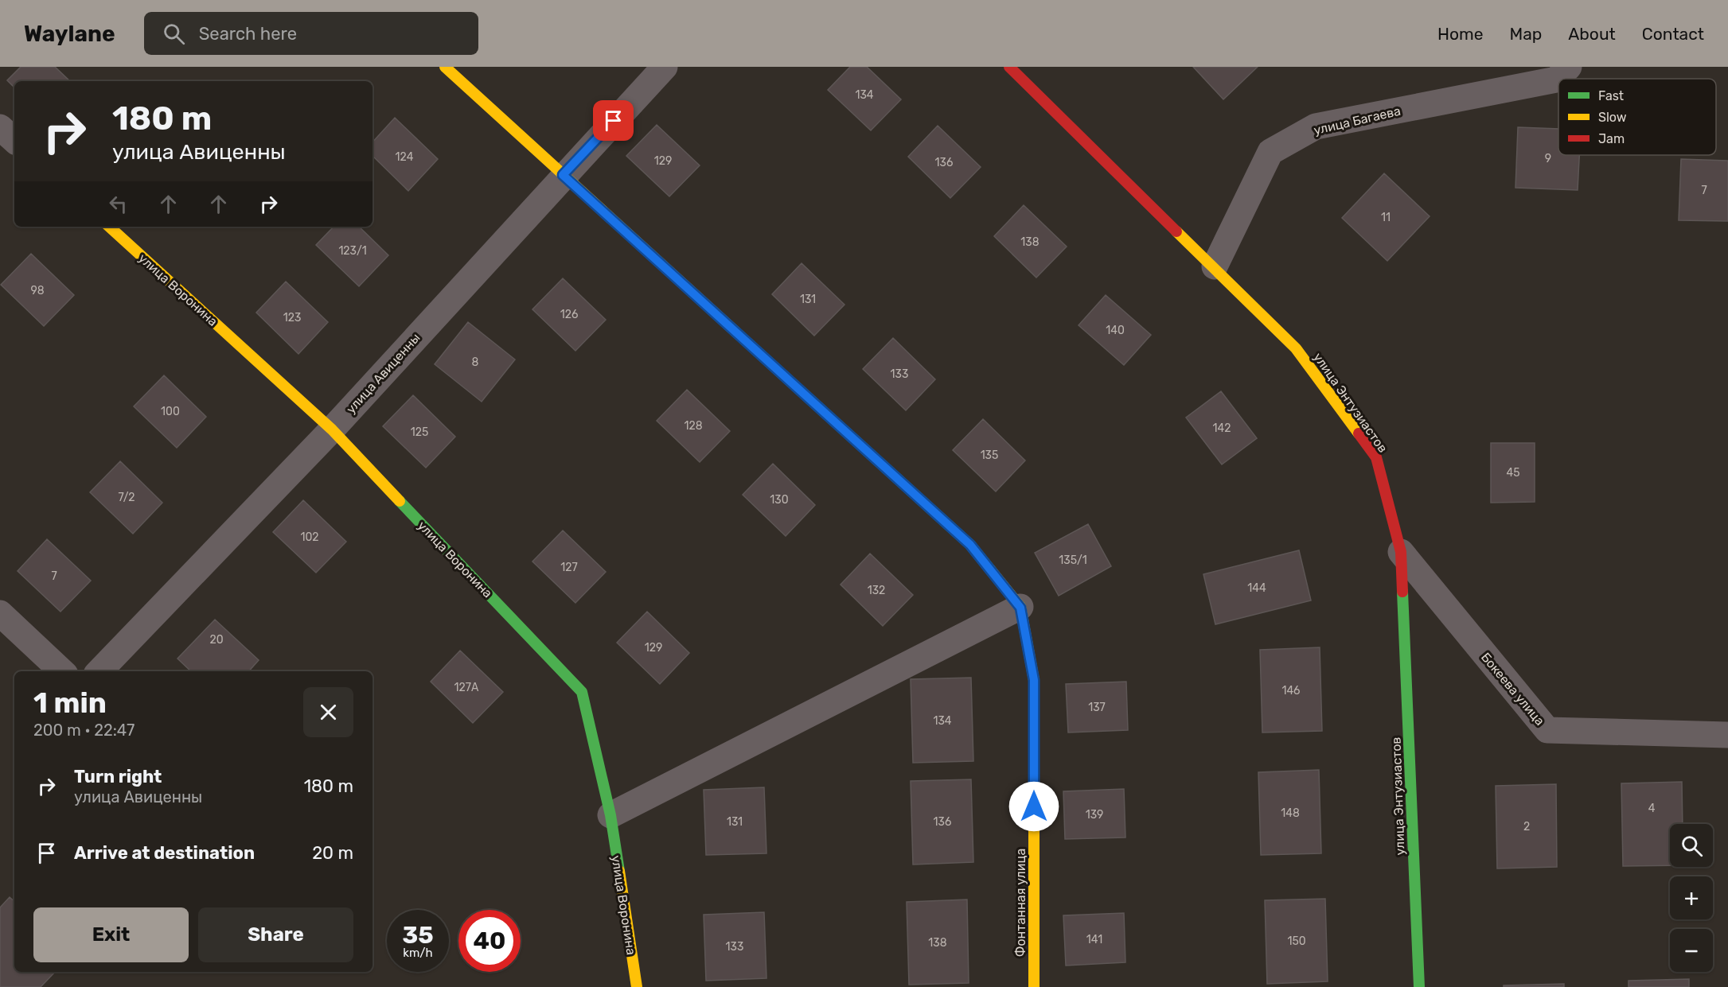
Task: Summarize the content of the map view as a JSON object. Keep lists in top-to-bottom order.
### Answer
{
  "streets": {
    "street": [
      "улица Багаева",
      "улица Воронина",
      "улица Авиценны",
      "улица Энтузиастов",
      "Бокеева улица",
      "Фонтанная улица"
    ]
  },
  "crossings": [
    ["улица Багаева", "улица Энтузиастов"],
    ["улица Воронина", "улица Авиценны"],
    ["улица Авиценны", "Фонтанная улица"],
    ["улица Энтузиастов", "Бокеева улица"]
  ],
  "house_numbers": [
    "134",
    "124",
    "9",
    "129",
    "136",
    "7",
    "11",
    "138",
    "123/1",
    "98",
    "131",
    "126",
    "123",
    "140",
    "8",
    "133",
    "100",
    "128",
    "142",
    "125",
    "135",
    "45",
    "7/2",
    "130",
    "102",
    "135/1",
    "127",
    "7",
    "144",
    "132",
    "20",
    "129",
    "127А",
    "146",
    "137",
    "134",
    "4",
    "148",
    "139",
    "131",
    "136",
    "2",
    "141",
    "150",
    "138",
    "133"
  ],
  "legend": ["Fast", "Slow", "Jam"],
  "page": {
    "header": "Waylane",
    "search": "Search here",
    "nav": [
      "Home",
      "Map",
      "About",
      "Contact"
    ],
    "turn": ["180 m", "улица Авиценны"],
    "heading": ["1 min", "200 m · 22:47"],
    "list": [
      {
        "name": "Turn right",
        "note": "улица Авиценны",
        "value": "180 m"
      },
      {
        "name": "Arrive at destination",
        "value": "20 m"
      }
    ],
    "map_buttons": ["+", "−"],
    "buttons": ["Exit", "Share"],
    "speed": "35 km/h",
    "limit": "40"
  }
}
